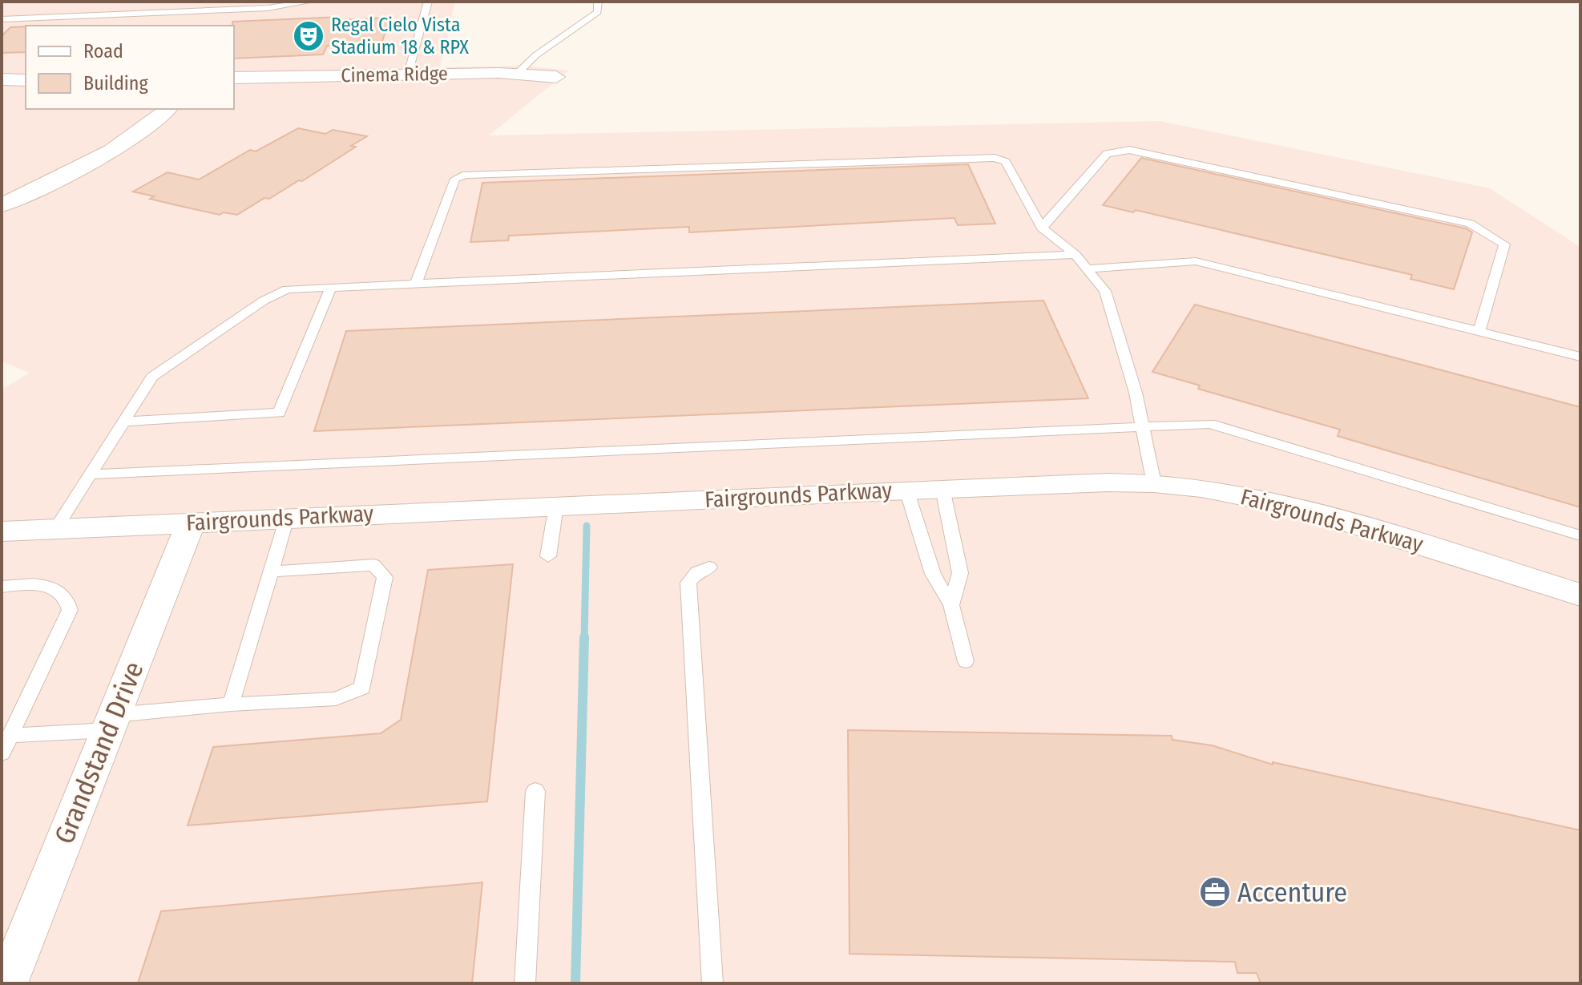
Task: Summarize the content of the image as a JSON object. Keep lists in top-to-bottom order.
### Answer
{
  "streets": {
    "street": ["Cinema Ridge", "Fairgrounds Parkway", "Grandstand Drive"]
  },
  "crossings": [
    ["Fairgrounds Parkway", "Grandstand Drive"]
  ],
  "places": {
    "theatre": ["Regal Cielo Vista Stadium 18 & RPX"],
    "office": ["Accenture"]
  },
  "legend": ["Road", "Building"]
}
